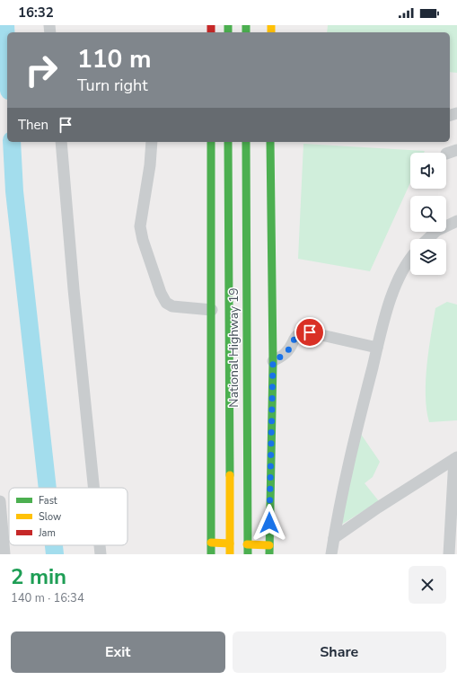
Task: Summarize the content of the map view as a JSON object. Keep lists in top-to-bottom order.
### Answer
{
  "streets": {
    "main road": ["National Highway 19"]
  },
  "legend": ["Fast", "Slow", "Jam"],
  "page": {
    "status": "16:32",
    "turn": ["110 m", "Turn right"],
    "then": "Then",
    "heading": ["2 min", "140 m · 16:34"],
    "buttons": ["Exit", "Share"]
  }
}
